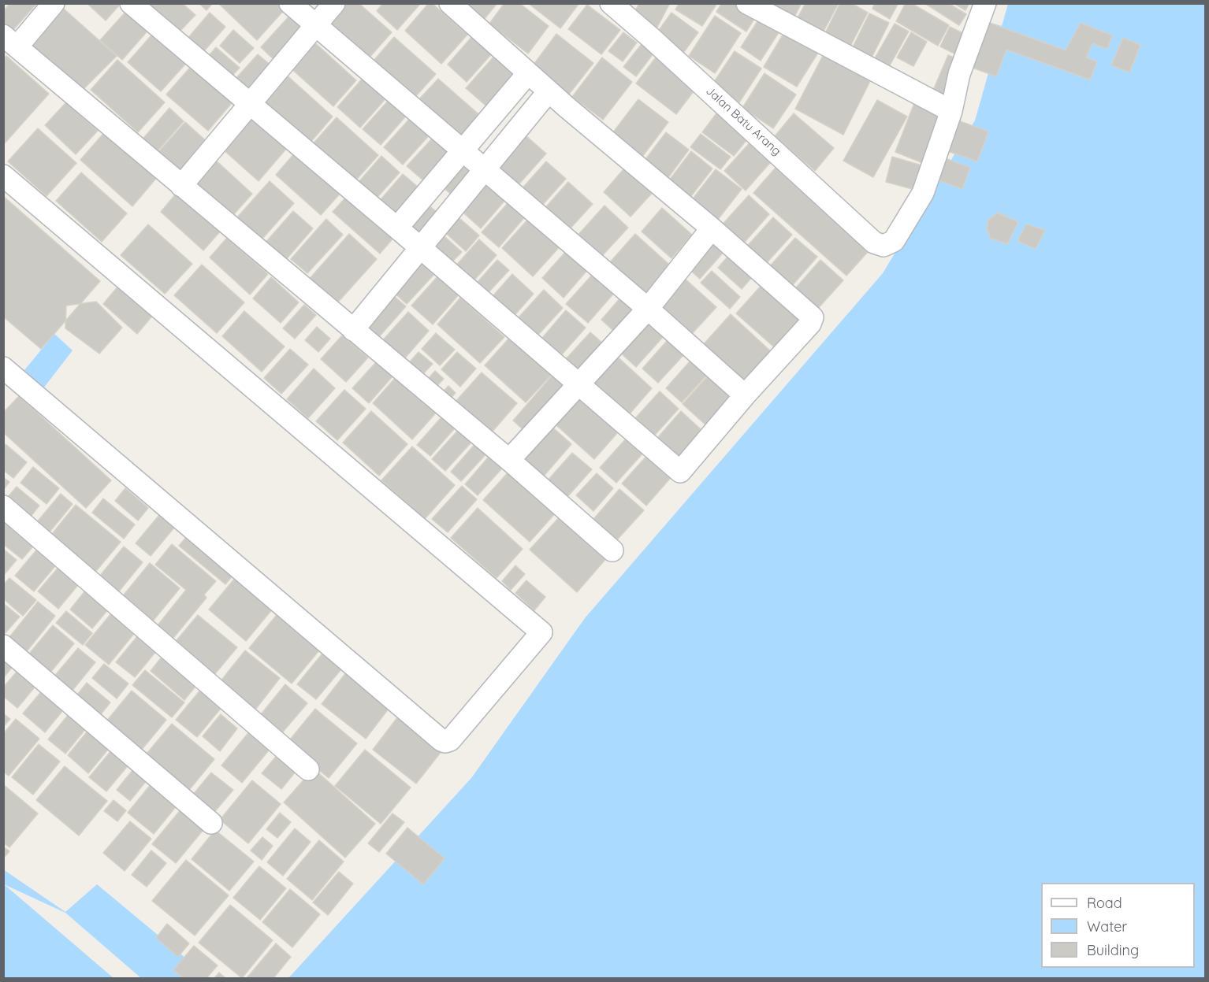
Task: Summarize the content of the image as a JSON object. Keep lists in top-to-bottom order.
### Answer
{
  "streets": {
    "street": ["Jalan Batu Arang"]
  },
  "legend": ["Road", "Water", "Building"]
}
